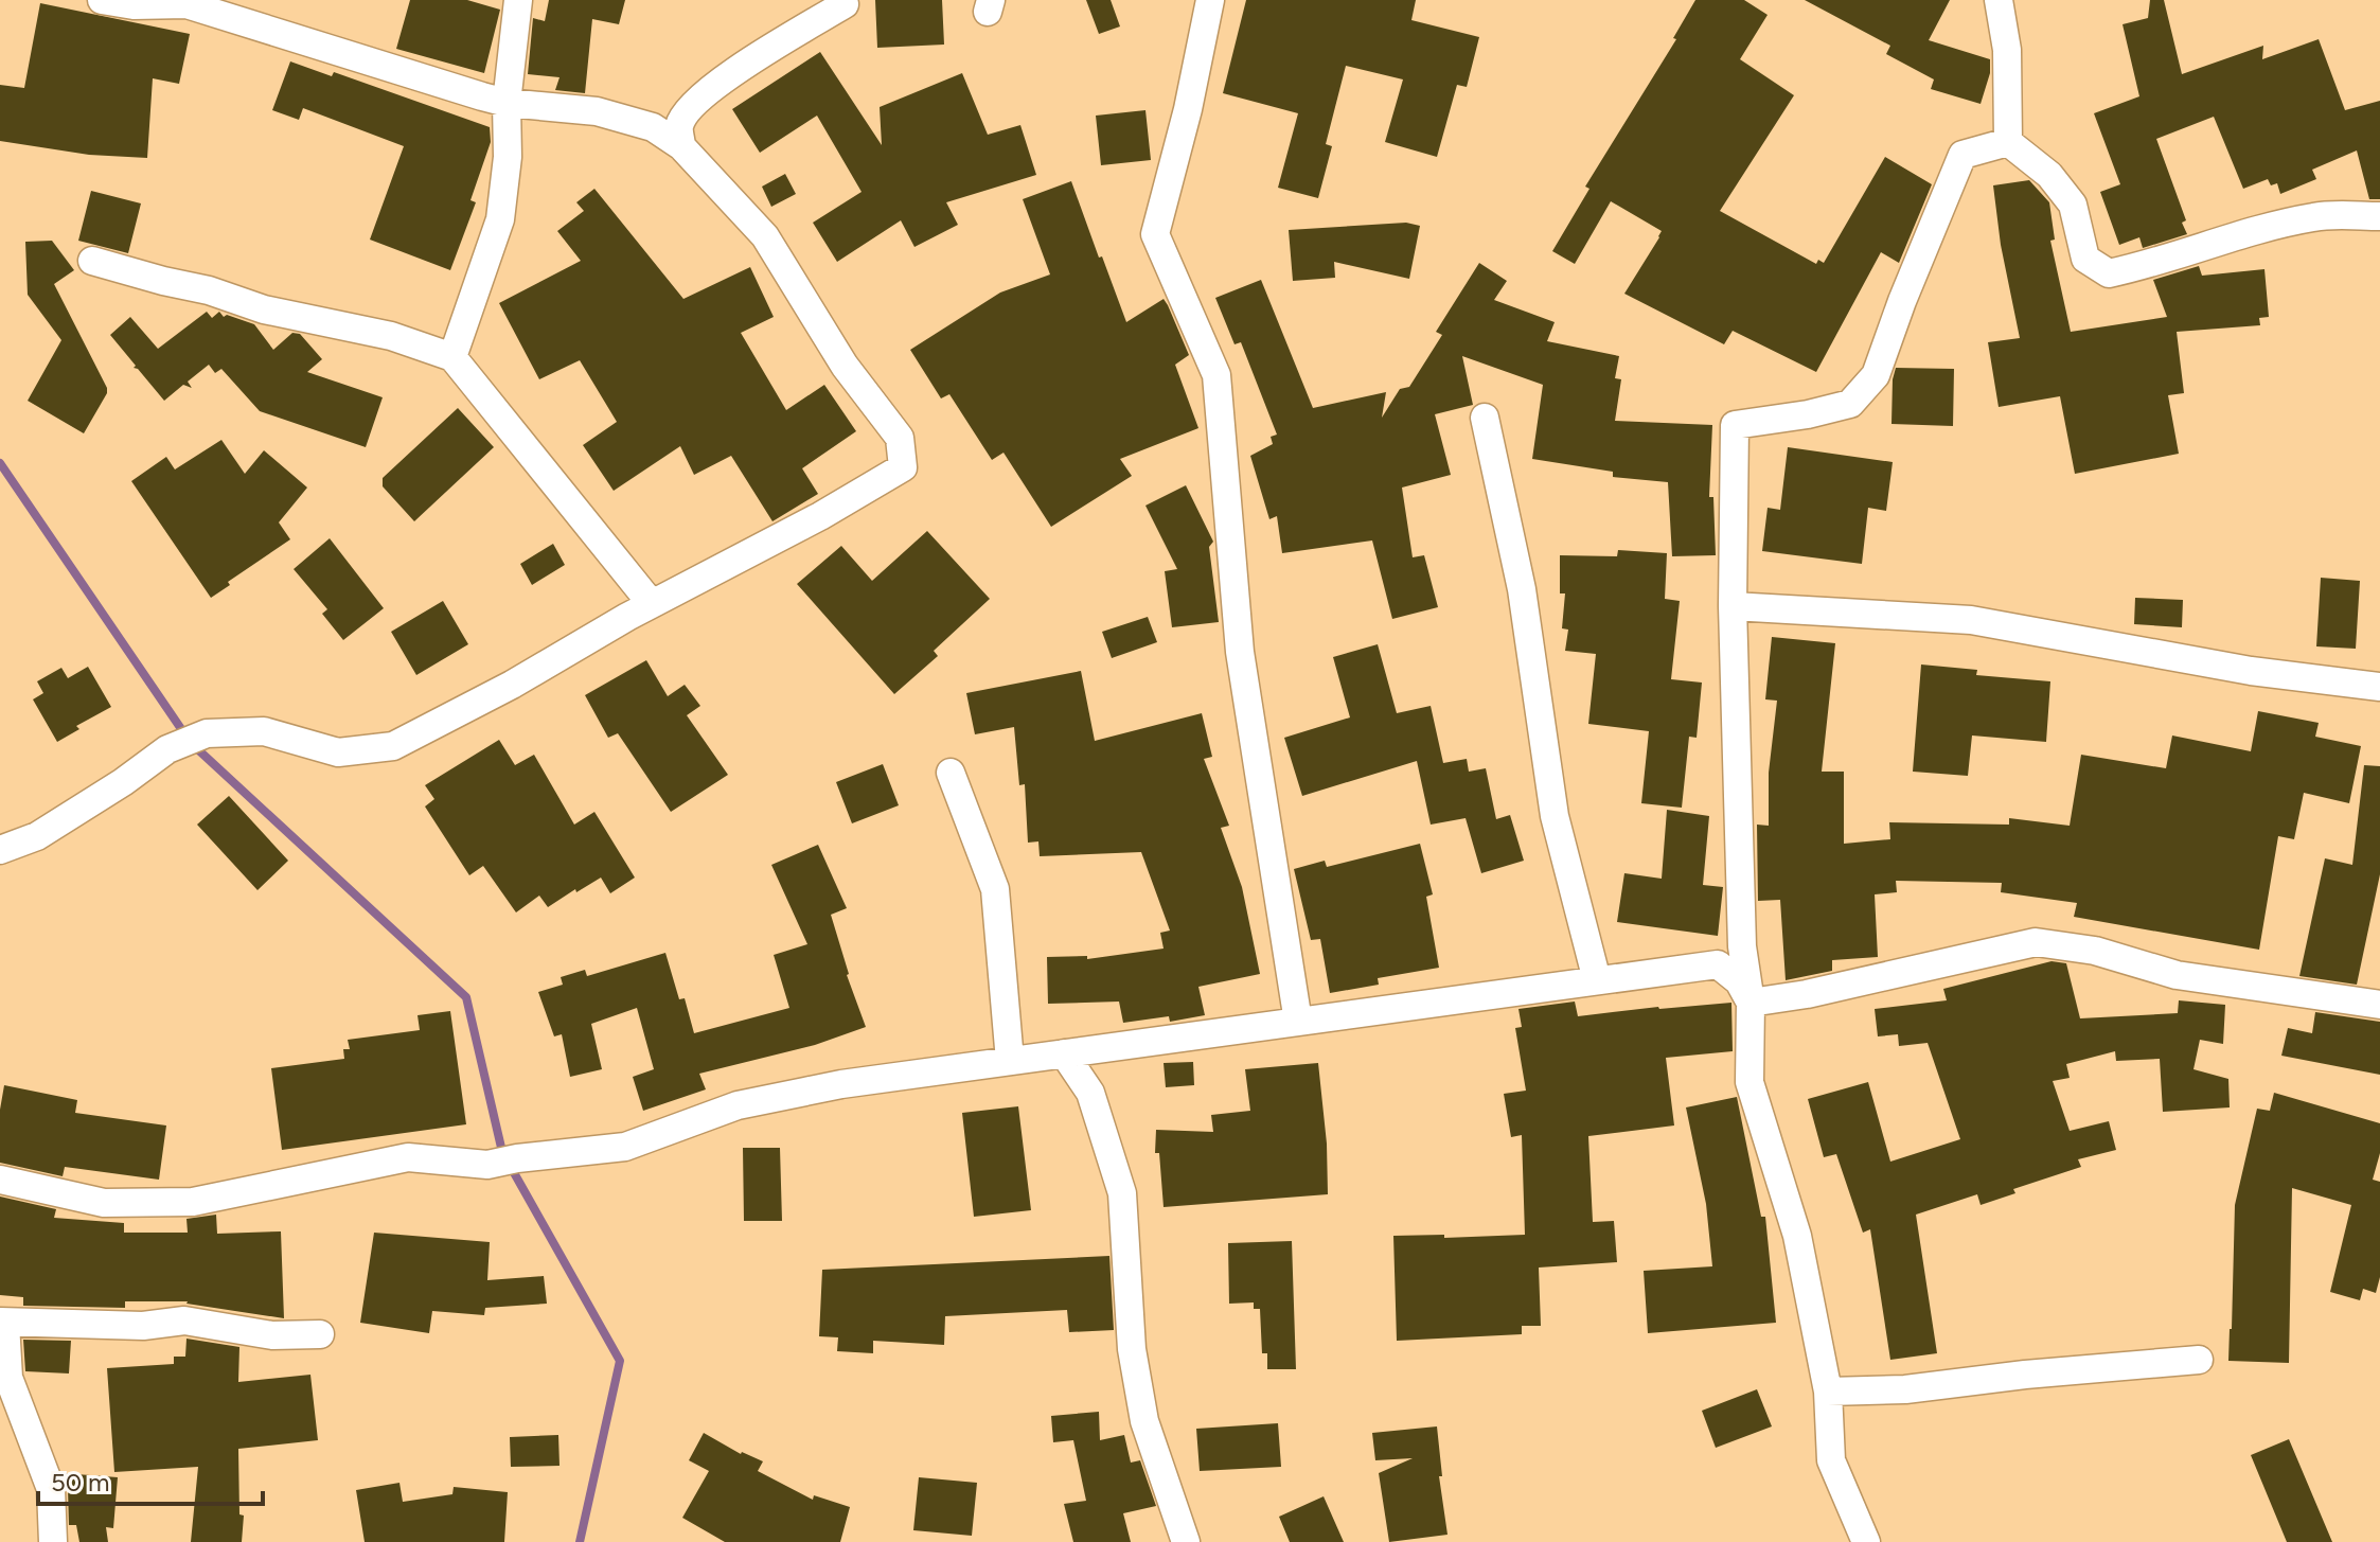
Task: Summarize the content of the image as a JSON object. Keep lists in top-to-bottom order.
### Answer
{
  "scale_bar": "50 m"
}
